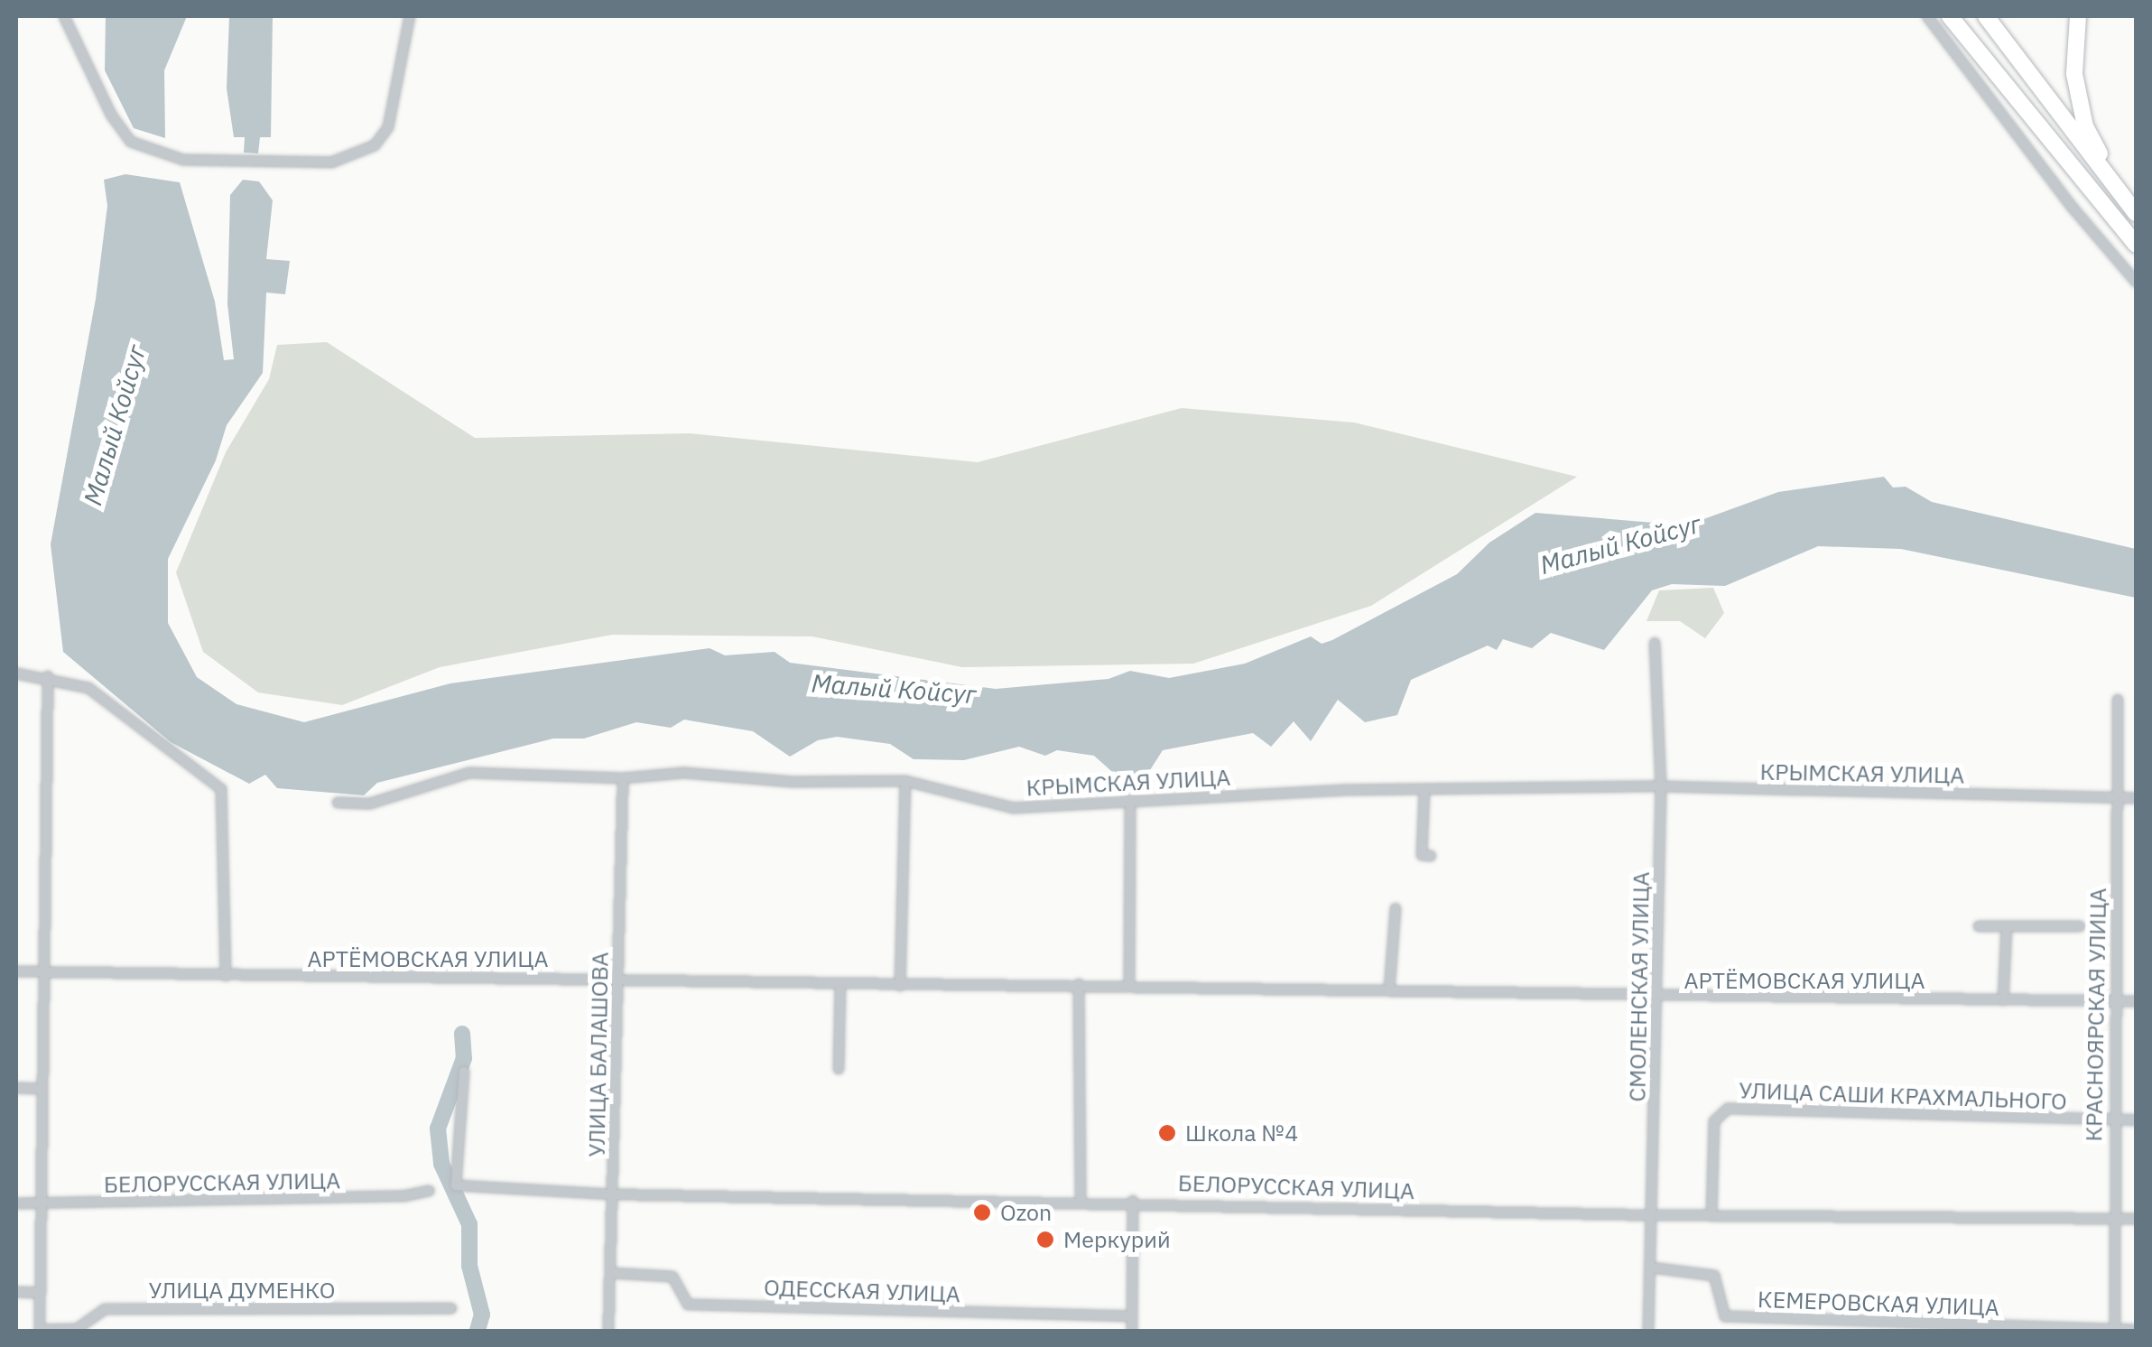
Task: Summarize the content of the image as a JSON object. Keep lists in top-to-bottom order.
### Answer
{
  "streets": {
    "street": [
      "КРЫМСКАЯ УЛИЦА",
      "АРТЁМОВСКАЯ УЛИЦА",
      "СМОЛЕНСКАЯ УЛИЦА",
      "КРАСНОЯРСКАЯ УЛИЦА",
      "УЛИЦА БАЛАШОВА",
      "УЛИЦА САШИ КРАХМАЛЬНОГО",
      "БЕЛОРУССКАЯ УЛИЦА",
      "УЛИЦА ДУМЕНКО",
      "ОДЕССКАЯ УЛИЦА",
      "КЕМЕРОВСКАЯ УЛИЦА"
    ]
  },
  "crossings": [
    ["КРЫМСКАЯ УЛИЦА", "СМОЛЕНСКАЯ УЛИЦА"],
    ["КРЫМСКАЯ УЛИЦА", "КРАСНОЯРСКАЯ УЛИЦА"],
    ["КРЫМСКАЯ УЛИЦА", "УЛИЦА БАЛАШОВА"],
    ["АРТЁМОВСКАЯ УЛИЦА", "СМОЛЕНСКАЯ УЛИЦА"],
    ["АРТЁМОВСКАЯ УЛИЦА", "КРАСНОЯРСКАЯ УЛИЦА"],
    ["АРТЁМОВСКАЯ УЛИЦА", "УЛИЦА БАЛАШОВА"],
    ["СМОЛЕНСКАЯ УЛИЦА", "БЕЛОРУССКАЯ УЛИЦА"],
    ["СМОЛЕНСКАЯ УЛИЦА", "КЕМЕРОВСКАЯ УЛИЦА"],
    ["КРАСНОЯРСКАЯ УЛИЦА", "УЛИЦА САШИ КРАХМАЛЬНОГО"],
    ["КРАСНОЯРСКАЯ УЛИЦА", "БЕЛОРУССКАЯ УЛИЦА"],
    ["КРАСНОЯРСКАЯ УЛИЦА", "КЕМЕРОВСКАЯ УЛИЦА"],
    ["УЛИЦА БАЛАШОВА", "БЕЛОРУССКАЯ УЛИЦА"],
    ["УЛИЦА БАЛАШОВА", "ОДЕССКАЯ УЛИЦА"],
    ["УЛИЦА САШИ КРАХМАЛЬНОГО", "БЕЛОРУССКАЯ УЛИЦА"]
  ],
  "water": ["Малый Койсуг"],
  "places": ["Школа №4", "Ozon", "Меркурий"]
}
